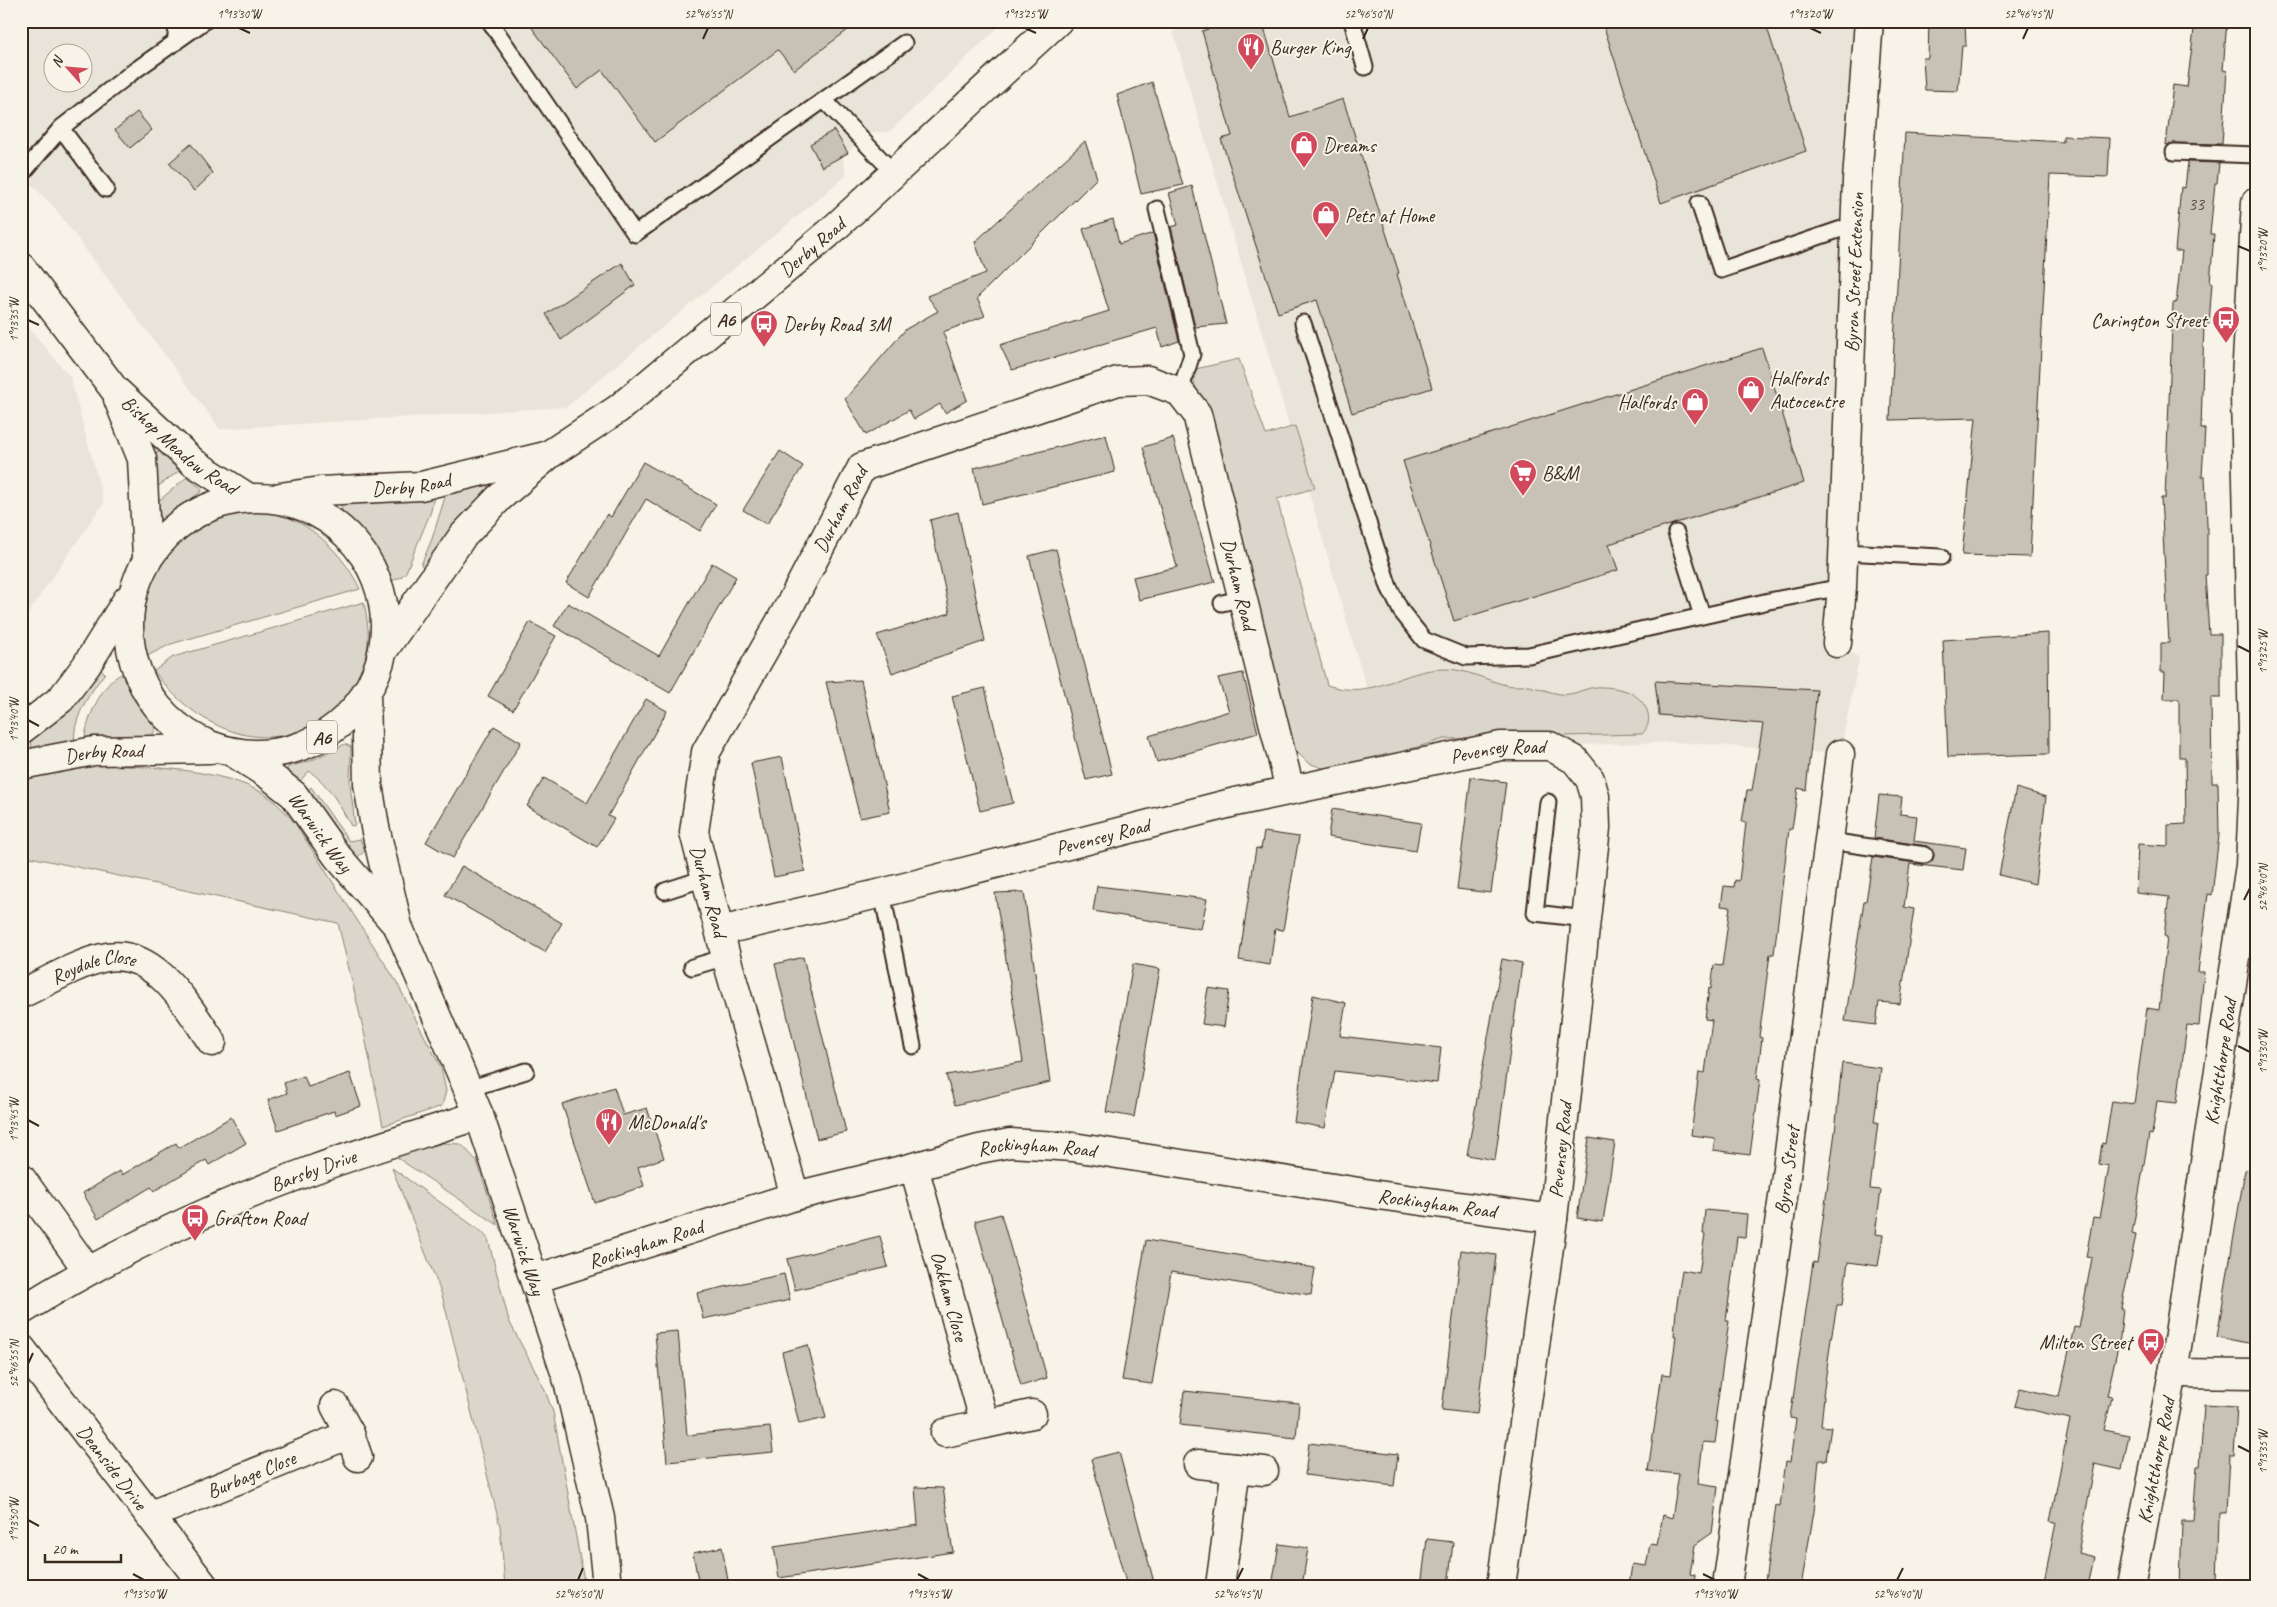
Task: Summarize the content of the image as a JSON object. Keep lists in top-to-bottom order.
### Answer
{
  "streets": {
    "main road": [
      "Derby Road",
      "Byron Street Extension",
      "A6",
      "Bishop Meadow Road",
      "Durham Road",
      "Pevensey Road",
      "Warwick Way",
      "Roydale Close",
      "Knightthorpe Road",
      "Rockingham Road",
      "Byron Street",
      "Barsby Drive",
      "Oakham Close",
      "Deanside Drive",
      "Burbage Close"
    ]
  },
  "crossings": [
    ["Derby Road", "A6"],
    ["Derby Road", "Bishop Meadow Road"],
    ["Derby Road", "Warwick Way"],
    ["A6", "Bishop Meadow Road"],
    ["A6", "Warwick Way"],
    ["Durham Road", "Pevensey Road"],
    ["Durham Road", "Rockingham Road"],
    ["Pevensey Road", "Rockingham Road"],
    ["Warwick Way", "Rockingham Road"],
    ["Warwick Way", "Barsby Drive"],
    ["Rockingham Road", "Oakham Close"],
    ["Deanside Drive", "Burbage Close"]
  ],
  "places": {
    "restaurant": ["Burger King", "McDonald's"],
    "shop": [
      "Dreams",
      "Pets at Home",
      "Halfords Autocentre",
      "Halfords"
    ],
    "bus stop": [
      "Carington Street",
      "Derby Road 3M",
      "Grafton Road",
      "Milton Street"
    ],
    "supermarket": ["B&M"]
  },
  "house_numbers": ["33"],
  "scale_bar": "20 m",
  "north": "top left",
  "coordinates": [
    "1°13'30\"W",
    "52°46'55\"N",
    "1°13'25\"W",
    "52°46'50\"N",
    "1°13'20\"W",
    "52°46'45\"N",
    "1°13'35\"W",
    "1°13'40\"W",
    "52°46'40\"N",
    "1°13'45\"W",
    "1°13'50\"W"
  ]
}
